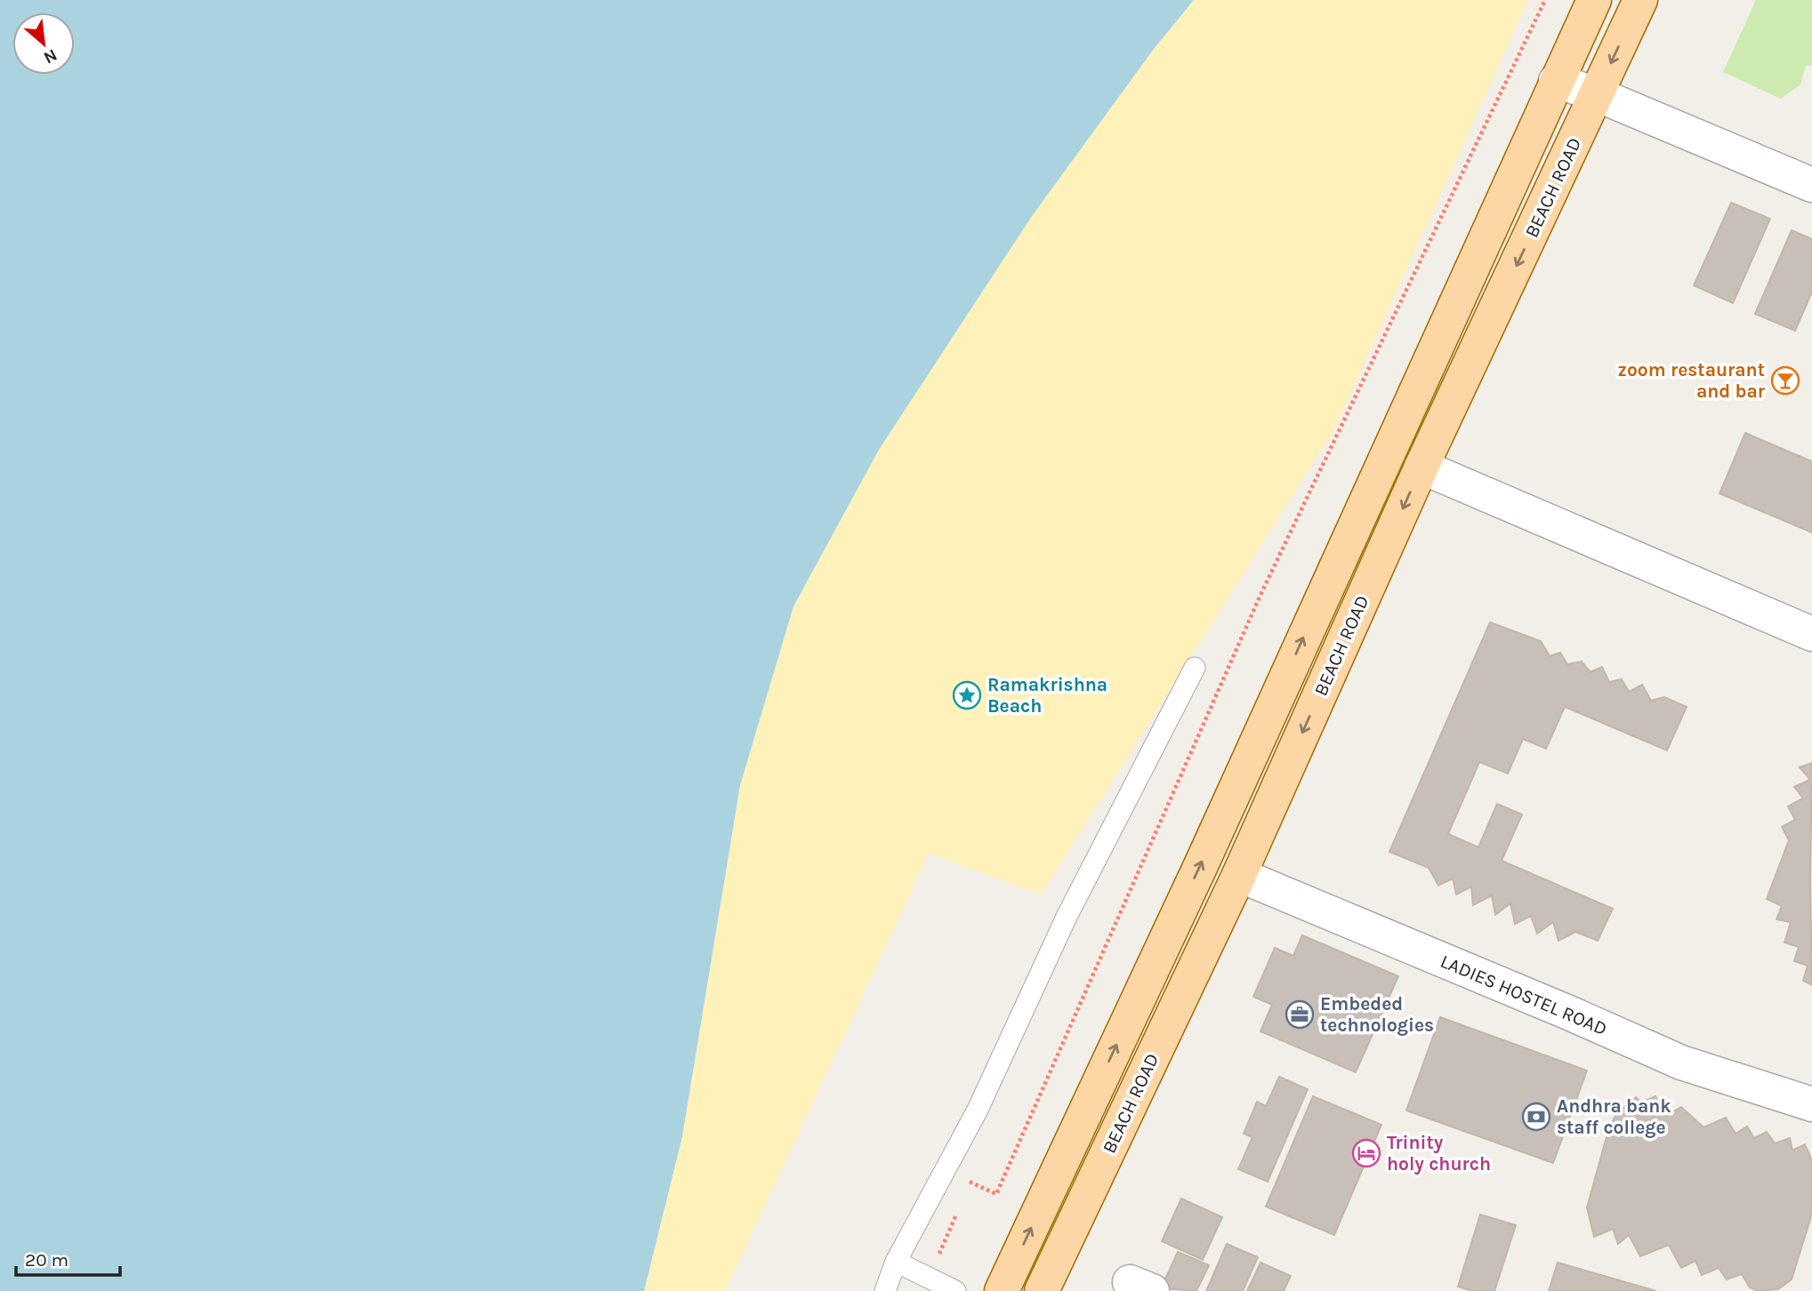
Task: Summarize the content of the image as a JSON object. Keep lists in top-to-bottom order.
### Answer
{
  "streets": {
    "main road": ["BEACH ROAD"],
    "street": ["LADIES HOSTEL ROAD"]
  },
  "crossings": [
    ["BEACH ROAD", "LADIES HOSTEL ROAD"]
  ],
  "places": {
    "bar": ["zoom restaurant and bar"],
    "place": ["Ramakrishna Beach"],
    "office": ["Embeded technologies"],
    "bank": ["Andhra bank staff college"],
    "hotel": ["Trinity holy church"]
  },
  "scale_bar": "20 m",
  "north": "bottom right"
}
